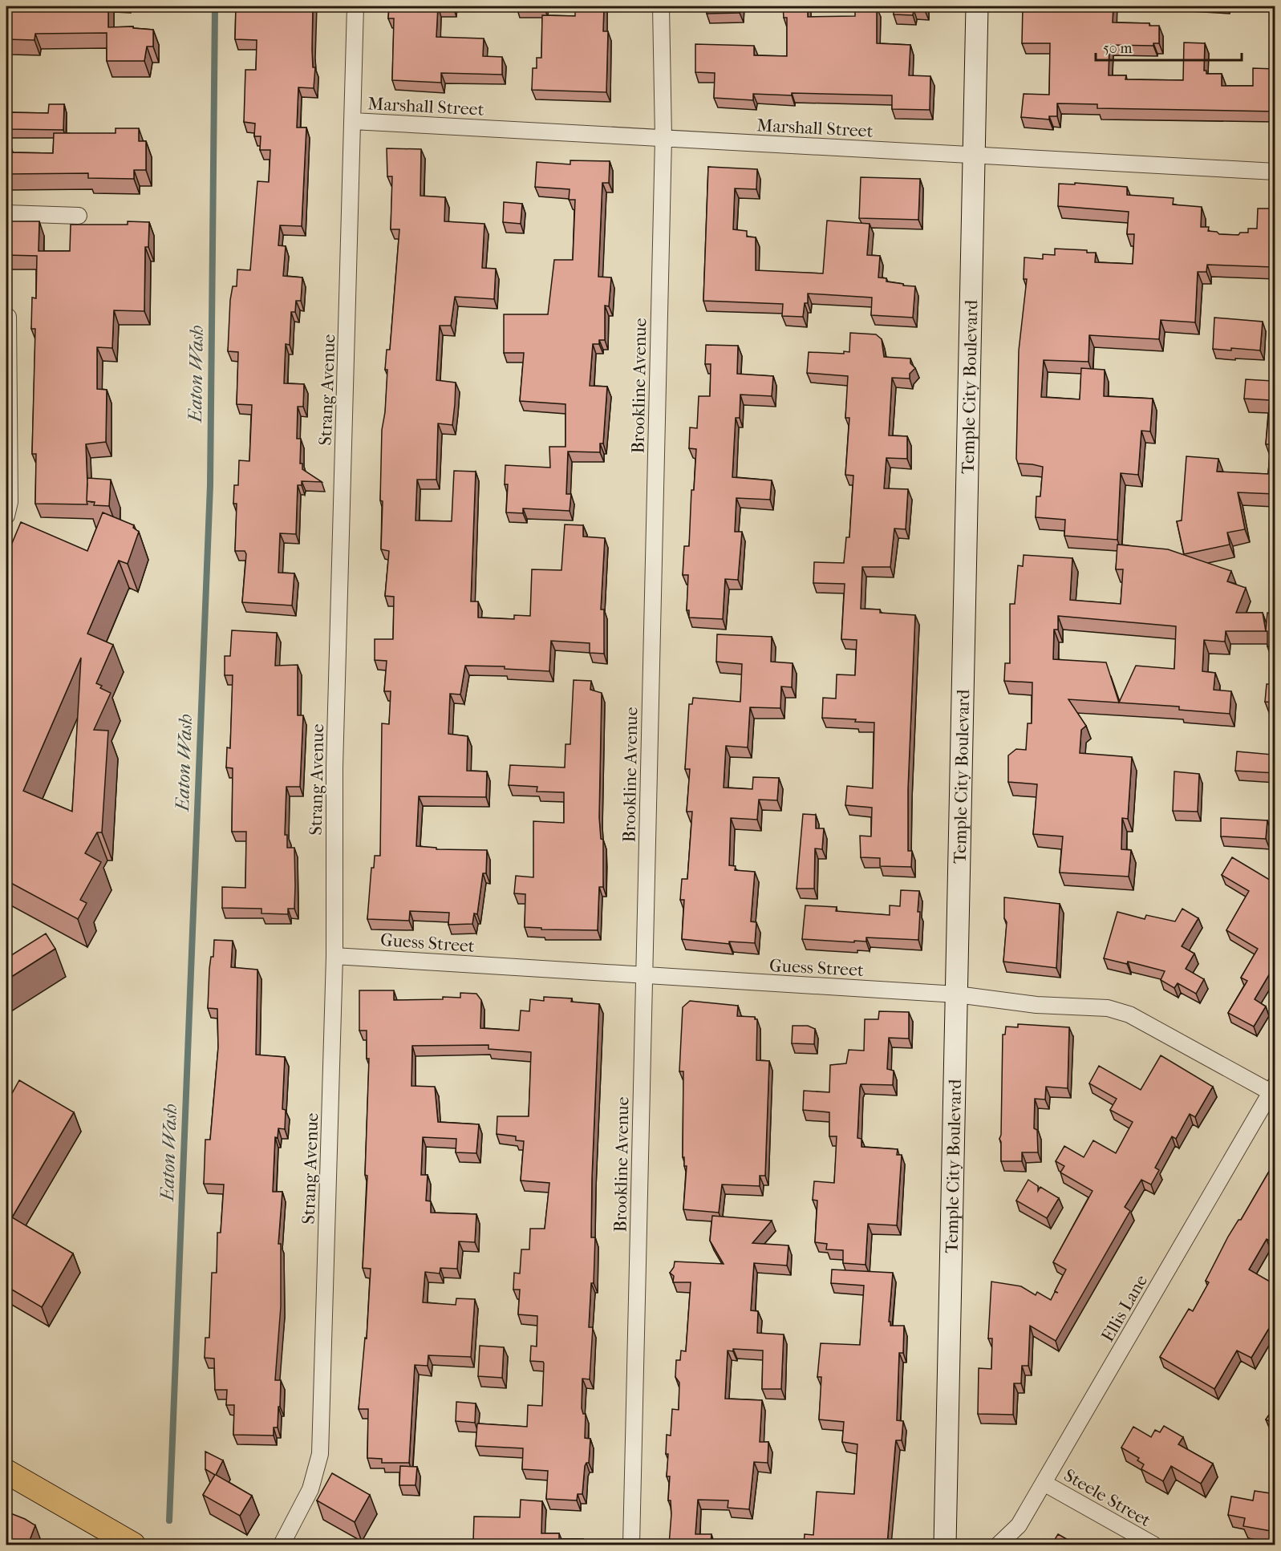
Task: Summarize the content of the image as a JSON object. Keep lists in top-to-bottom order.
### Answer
{
  "streets": {
    "main road": ["Temple City Boulevard"],
    "street": [
      "Marshall Street",
      "Brookline Avenue",
      "Strang Avenue",
      "Guess Street",
      "Ellis Lane",
      "Steele Street"
    ]
  },
  "crossings": [
    ["Marshall Street", "Brookline Avenue"],
    ["Marshall Street", "Temple City Boulevard"],
    ["Marshall Street", "Strang Avenue"],
    ["Brookline Avenue", "Guess Street"],
    ["Temple City Boulevard", "Guess Street"],
    ["Strang Avenue", "Guess Street"],
    ["Guess Street", "Ellis Lane"],
    ["Ellis Lane", "Steele Street"]
  ],
  "water": ["Eaton Wash"],
  "scale_bar": "50 m"
}
